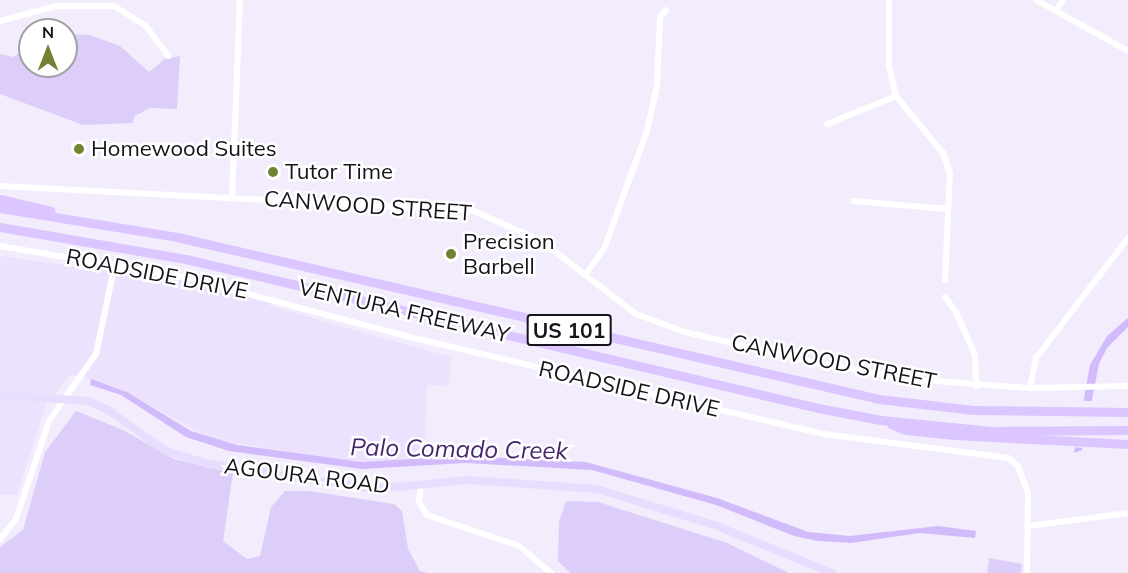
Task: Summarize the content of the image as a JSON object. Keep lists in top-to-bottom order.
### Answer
{
  "streets": {
    "highway": ["VENTURA FREEWAY", "US 101"],
    "main road": ["AGOURA ROAD"],
    "street": ["CANWOOD STREET", "ROADSIDE DRIVE"]
  },
  "water": ["Palo Comado Creek"],
  "places": ["Homewood Suites", "Tutor Time", "Precision Barbell"],
  "north": "top"
}
